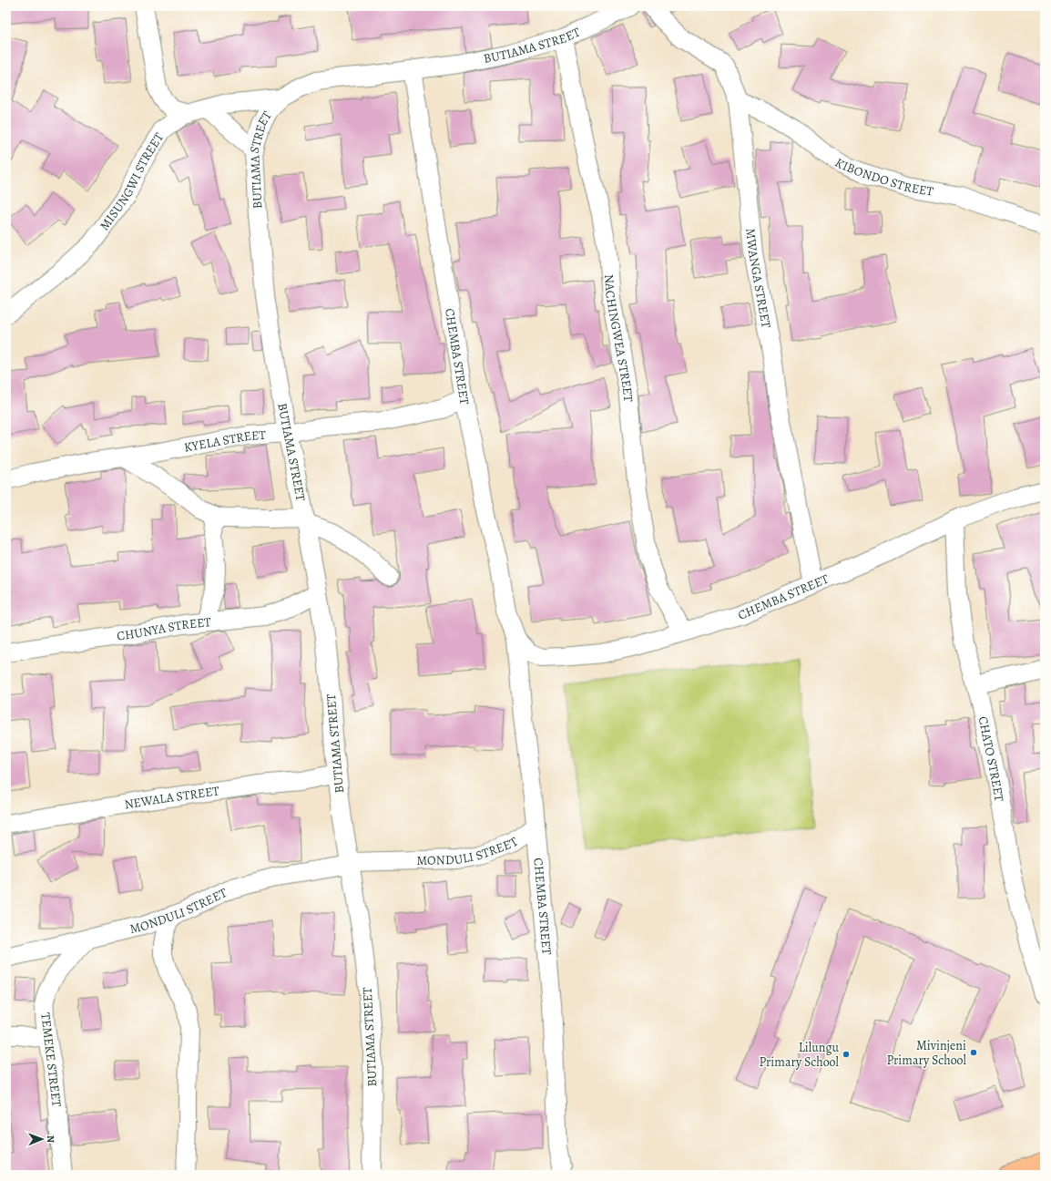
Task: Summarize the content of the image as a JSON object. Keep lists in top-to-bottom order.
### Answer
{
  "streets": {
    "street": [
      "BUTIAMA STREET",
      "KIBONDO STREET",
      "MISUNGWI STREET",
      "MWANGA STREET",
      "NACHINGWEA STREET",
      "CHEMBA STREET",
      "KYELA STREET",
      "CHUNYA STREET",
      "CHATO STREET",
      "NEWALA STREET",
      "MONDULI STREET",
      "TEMEKE STREET"
    ]
  },
  "crossings": [
    ["BUTIAMA STREET", "MISUNGWI STREET"],
    ["BUTIAMA STREET", "NACHINGWEA STREET"],
    ["BUTIAMA STREET", "CHEMBA STREET"],
    ["BUTIAMA STREET", "KYELA STREET"],
    ["BUTIAMA STREET", "CHUNYA STREET"],
    ["BUTIAMA STREET", "NEWALA STREET"],
    ["BUTIAMA STREET", "MONDULI STREET"],
    ["KIBONDO STREET", "MWANGA STREET"],
    ["MWANGA STREET", "CHEMBA STREET"],
    ["NACHINGWEA STREET", "CHEMBA STREET"],
    ["CHEMBA STREET", "KYELA STREET"],
    ["CHEMBA STREET", "CHATO STREET"],
    ["CHEMBA STREET", "MONDULI STREET"],
    ["MONDULI STREET", "TEMEKE STREET"]
  ],
  "places": ["Mivinjeni Primary School", "Lilungu Primary School"],
  "north": "right"
}
